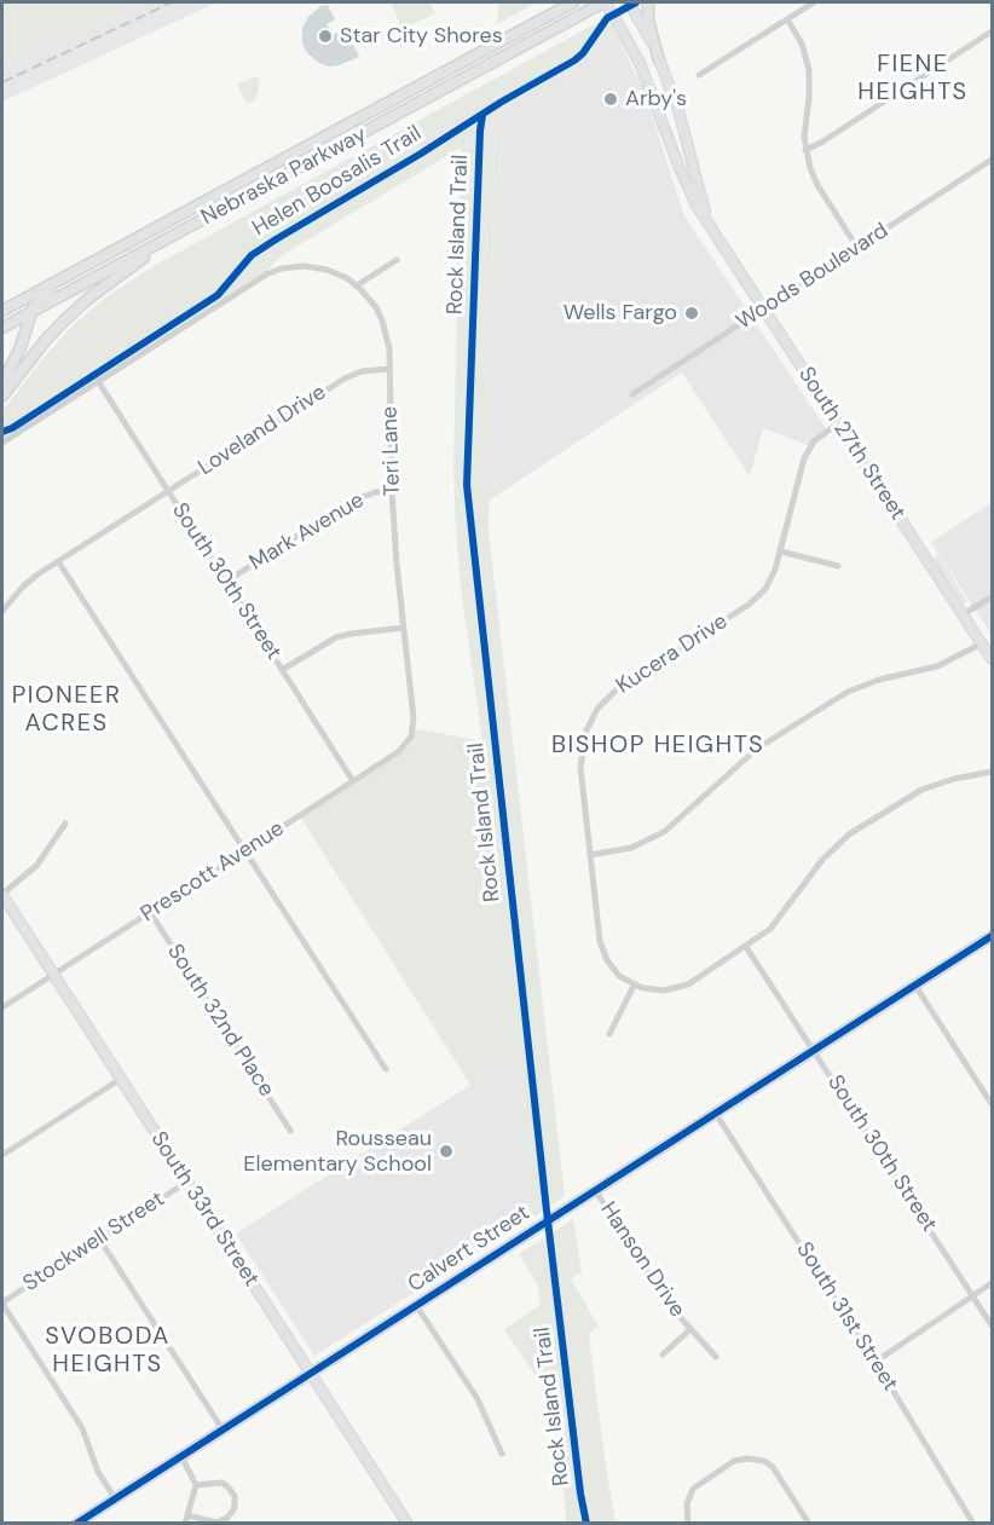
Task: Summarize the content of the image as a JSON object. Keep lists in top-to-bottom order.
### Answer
{
  "streets": {
    "main road": [
      "Nebraska Parkway",
      "South 27th Street",
      "South 33rd Street",
      "Calvert Street"
    ],
    "street": [
      "Woods Boulevard",
      "Loveland Drive",
      "Teri Lane",
      "Mark Avenue",
      "South 30th Street",
      "Kucera Drive",
      "Prescott Avenue",
      "South 32nd Place",
      "Stockwell Street",
      "Hanson Drive",
      "South 31st Street"
    ],
    "cycle path": ["Helen Boosalis Trail", "Rock Island Trail"]
  },
  "crossings": [
    ["Nebraska Parkway", "South 27th Street"],
    ["Woods Boulevard", "South 27th Street"],
    ["Loveland Drive", "Teri Lane"],
    ["Loveland Drive", "South 30th Street"],
    ["South 27th Street", "Kucera Drive"],
    ["Teri Lane", "Mark Avenue"],
    ["Teri Lane", "South 30th Street"],
    ["Teri Lane", "Prescott Avenue"],
    ["Mark Avenue", "South 30th Street"],
    ["South 30th Street", "Prescott Avenue"],
    ["South 30th Street", "Calvert Street"],
    ["Prescott Avenue", "South 32nd Place"],
    ["Prescott Avenue", "South 33rd Street"],
    ["South 33rd Street", "Stockwell Street"],
    ["South 33rd Street", "Calvert Street"],
    ["Calvert Street", "Hanson Drive"],
    ["Calvert Street", "South 31st Street"]
  ],
  "districts": [
    "FIENE HEIGHTS",
    "PIONEER ACRES",
    "BISHOP HEIGHTS",
    "SVOBODA HEIGHTS"
  ],
  "places": [
    "Star City Shores",
    "Arby's",
    "Wells Fargo",
    "Rousseau Elementary School"
  ]
}
